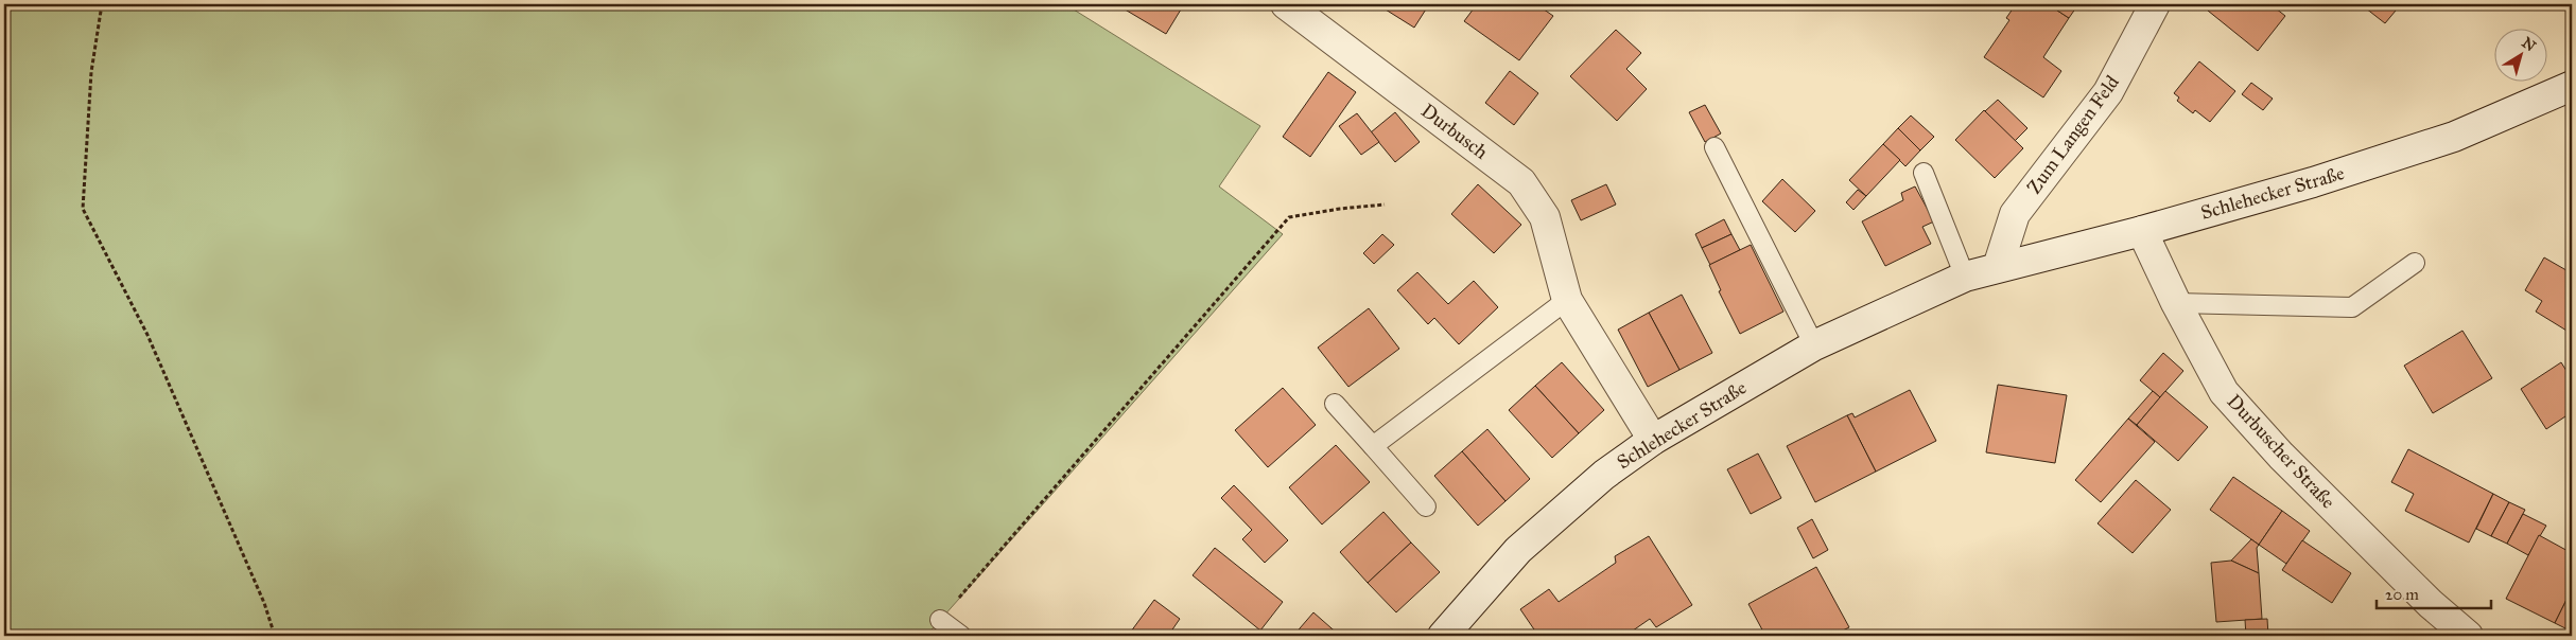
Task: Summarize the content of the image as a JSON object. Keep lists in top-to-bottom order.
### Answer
{
  "streets": {
    "street": [
      "Durbusch",
      "Zum Langen Feld",
      "Schlehecker Straße",
      "Durbuscher Straße"
    ]
  },
  "crossings": [
    ["Durbusch", "Schlehecker Straße"],
    ["Zum Langen Feld", "Schlehecker Straße"],
    ["Schlehecker Straße", "Durbuscher Straße"]
  ],
  "scale_bar": "20 m",
  "north": "top right"
}
